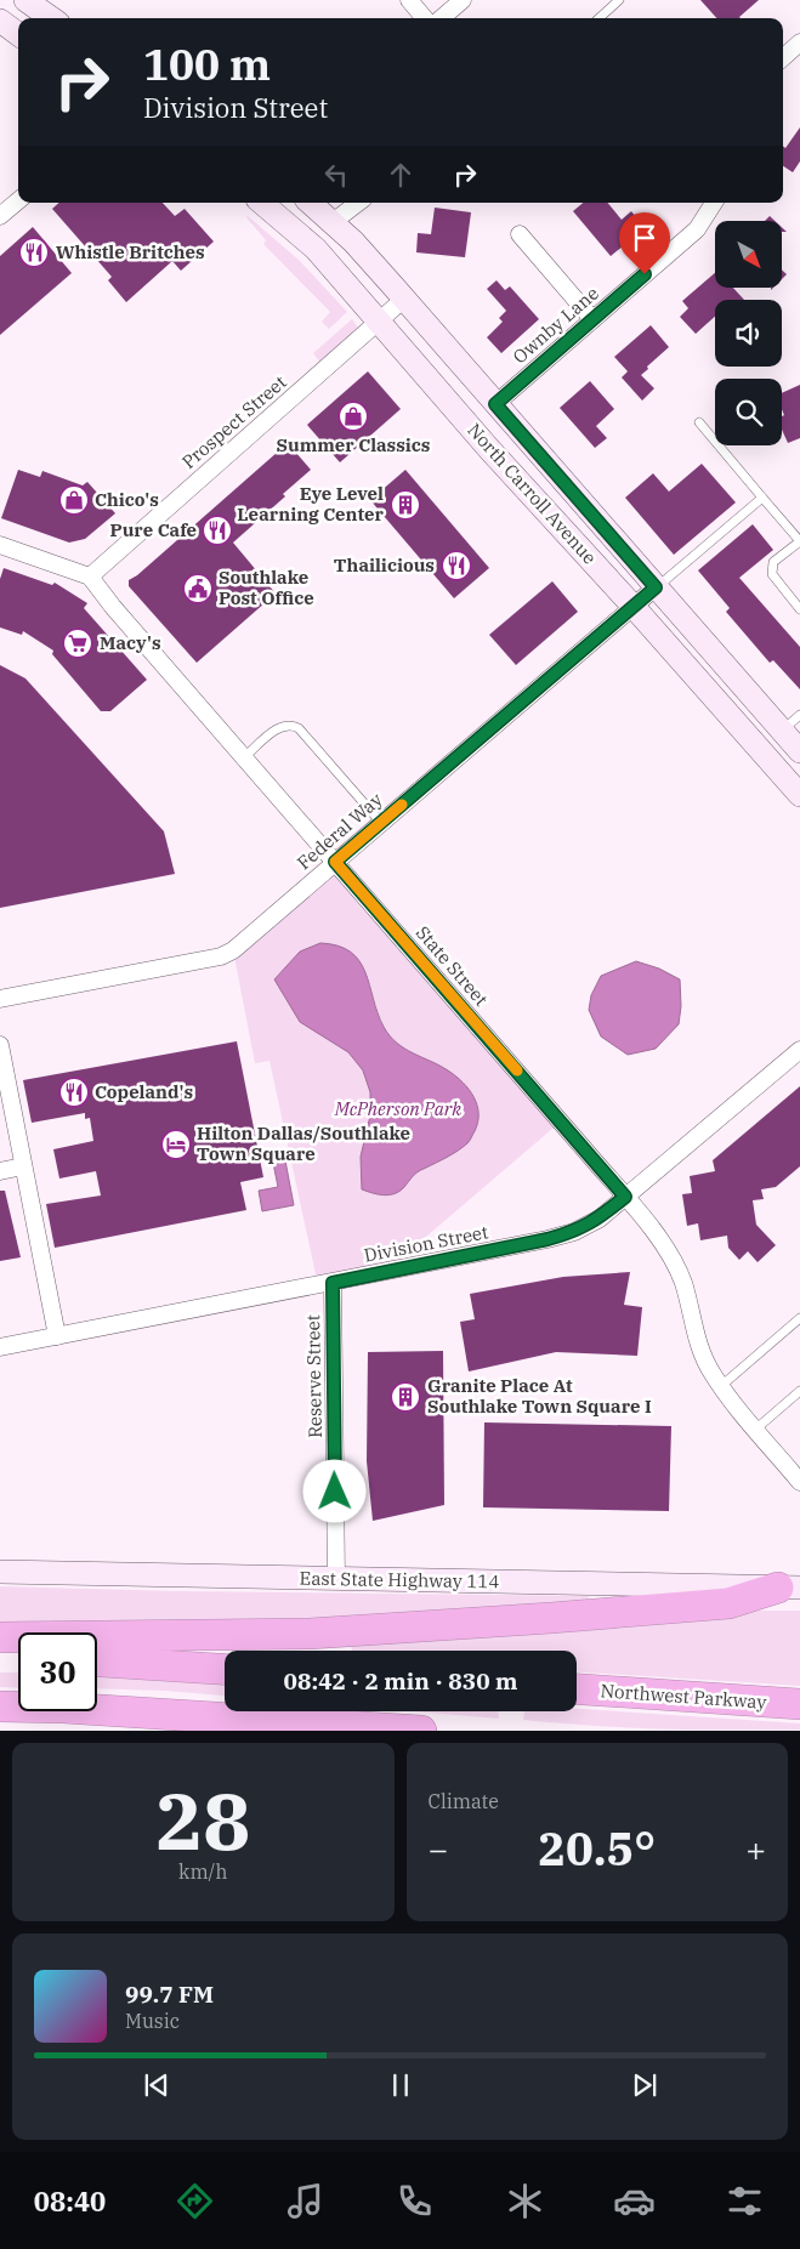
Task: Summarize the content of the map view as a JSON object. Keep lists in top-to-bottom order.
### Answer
{
  "streets": {
    "highway": ["Northwest Parkway"],
    "main road": ["North Carroll Avenue", "East State Highway 114"],
    "street": [
      "Ownby Lane",
      "Prospect Street",
      "Federal Way",
      "State Street",
      "Division Street",
      "Reserve Street"
    ]
  },
  "crossings": [
    ["Ownby Lane", "North Carroll Avenue"],
    ["Prospect Street", "North Carroll Avenue"],
    ["Prospect Street", "State Street"],
    ["North Carroll Avenue", "Federal Way"],
    ["Federal Way", "State Street"],
    ["State Street", "Division Street"],
    ["Division Street", "Reserve Street"],
    ["Reserve Street", "East State Highway 114"]
  ],
  "parks": ["McPherson Park"],
  "places": {
    "restaurant": [
      "Whistle Britches",
      "Pure Cafe",
      "Thailicious",
      "Copeland's"
    ],
    "shop": ["Summer Classics", "Chico's"],
    "building": ["Eye Level Learning Center", "Granite Place At Southlake Town Square I"],
    "public building": ["Southlake Post Office"],
    "supermarket": ["Macy's"],
    "hotel": ["Hilton Dallas/Southlake Town Square"]
  },
  "north": "bottom right",
  "page": {
    "turn": ["100 m", "Division Street"],
    "limit": "30",
    "trip": "08:42 · 2 min · 830 m",
    "tile": [
      ["28", "km/h"],
      "Climate"
    ],
    "heat": ["−", "20.5°", "+"],
    "song": ["99.7 FM", "Music"],
    "tabs": "08:40"
  }
}
